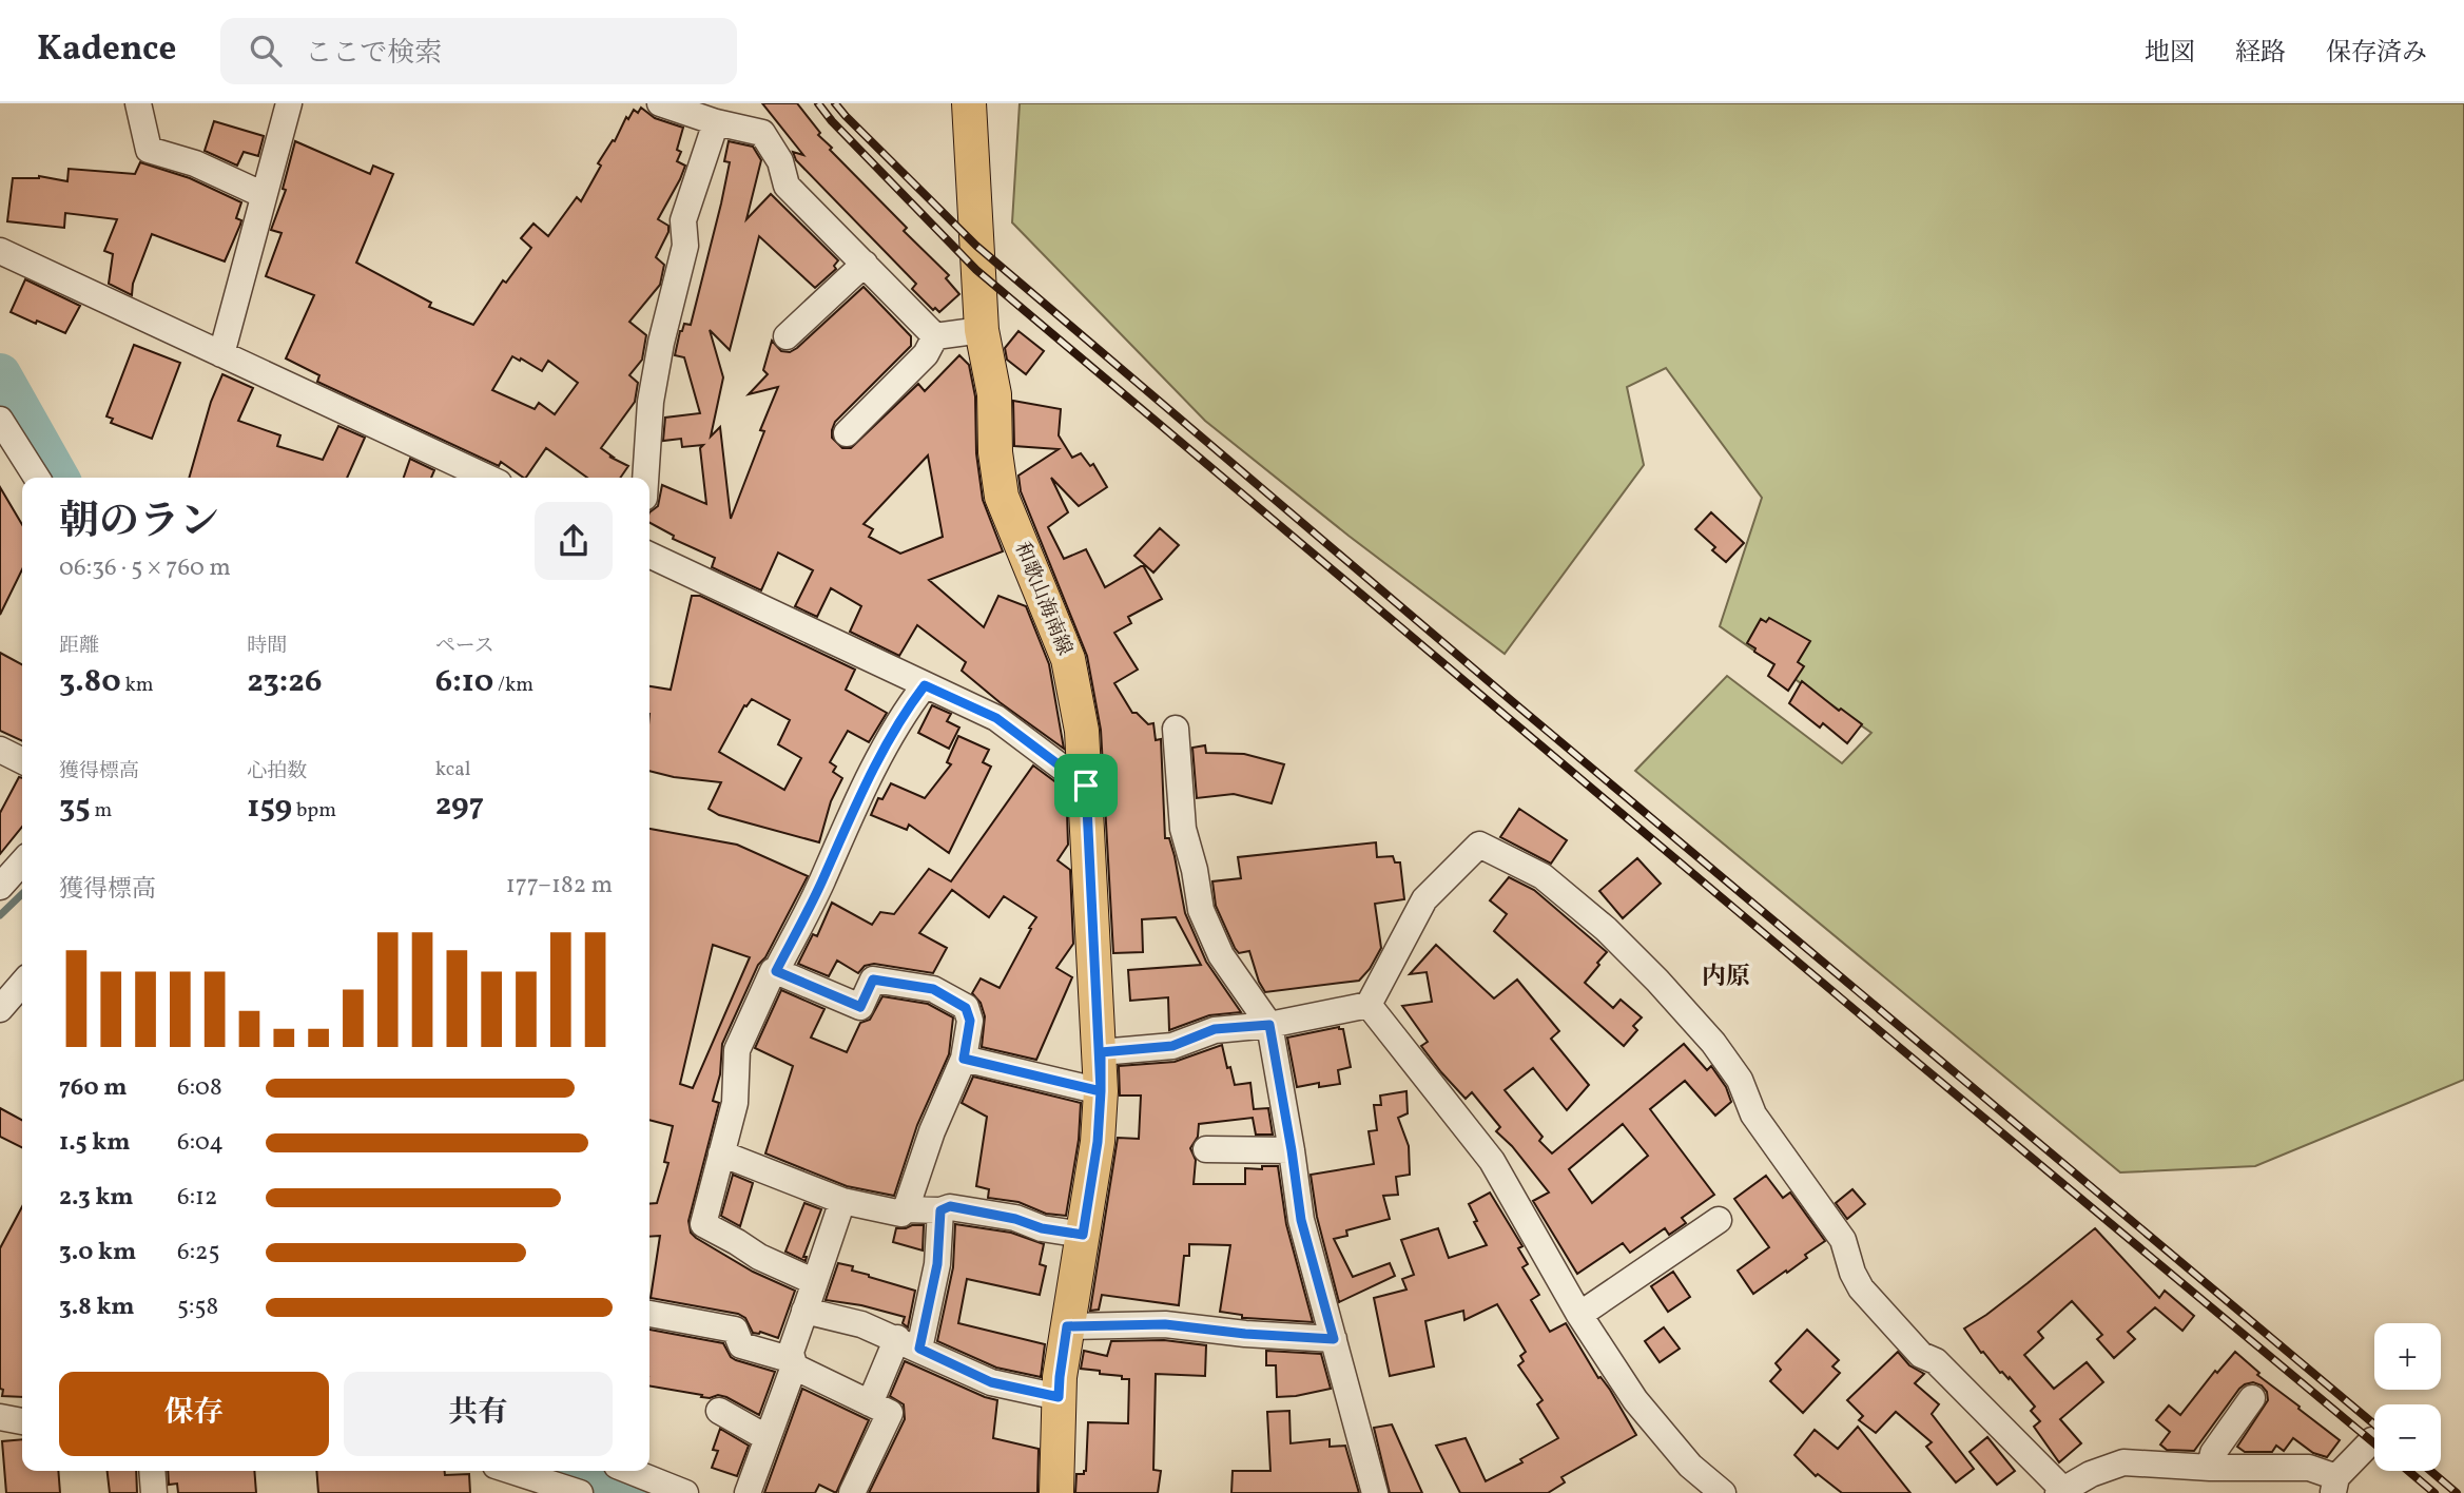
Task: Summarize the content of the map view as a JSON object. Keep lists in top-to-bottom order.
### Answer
{
  "streets": {
    "main road": ["和歌山海南線"]
  },
  "districts": ["内原"],
  "page": {
    "header": "Kadence",
    "search": "ここで検索",
    "nav": ["地図", "経路", "保存済み"],
    "heading": ["朝のラン", "06:36 · 5 × 760 m"],
    "stats": [
      ["距離", "3.80 km"],
      ["時間", "23:26"],
      ["ペース", "6:10 /km"],
      ["獲得標高", "35 m"],
      ["心拍数", "159 bpm"],
      ["kcal", "297"]
    ],
    "chart": ["獲得標高", "177–182 m"],
    "list": [
      {
        "name": "760 m",
        "note": "6:08"
      },
      {
        "name": "1.5 km",
        "note": "6:04"
      },
      {
        "name": "2.3 km",
        "note": "6:12"
      },
      {
        "name": "3.0 km",
        "note": "6:25"
      },
      {
        "name": "3.8 km",
        "note": "5:58"
      }
    ],
    "map_buttons": ["+", "−"],
    "buttons": ["保存", "共有"]
  }
}
